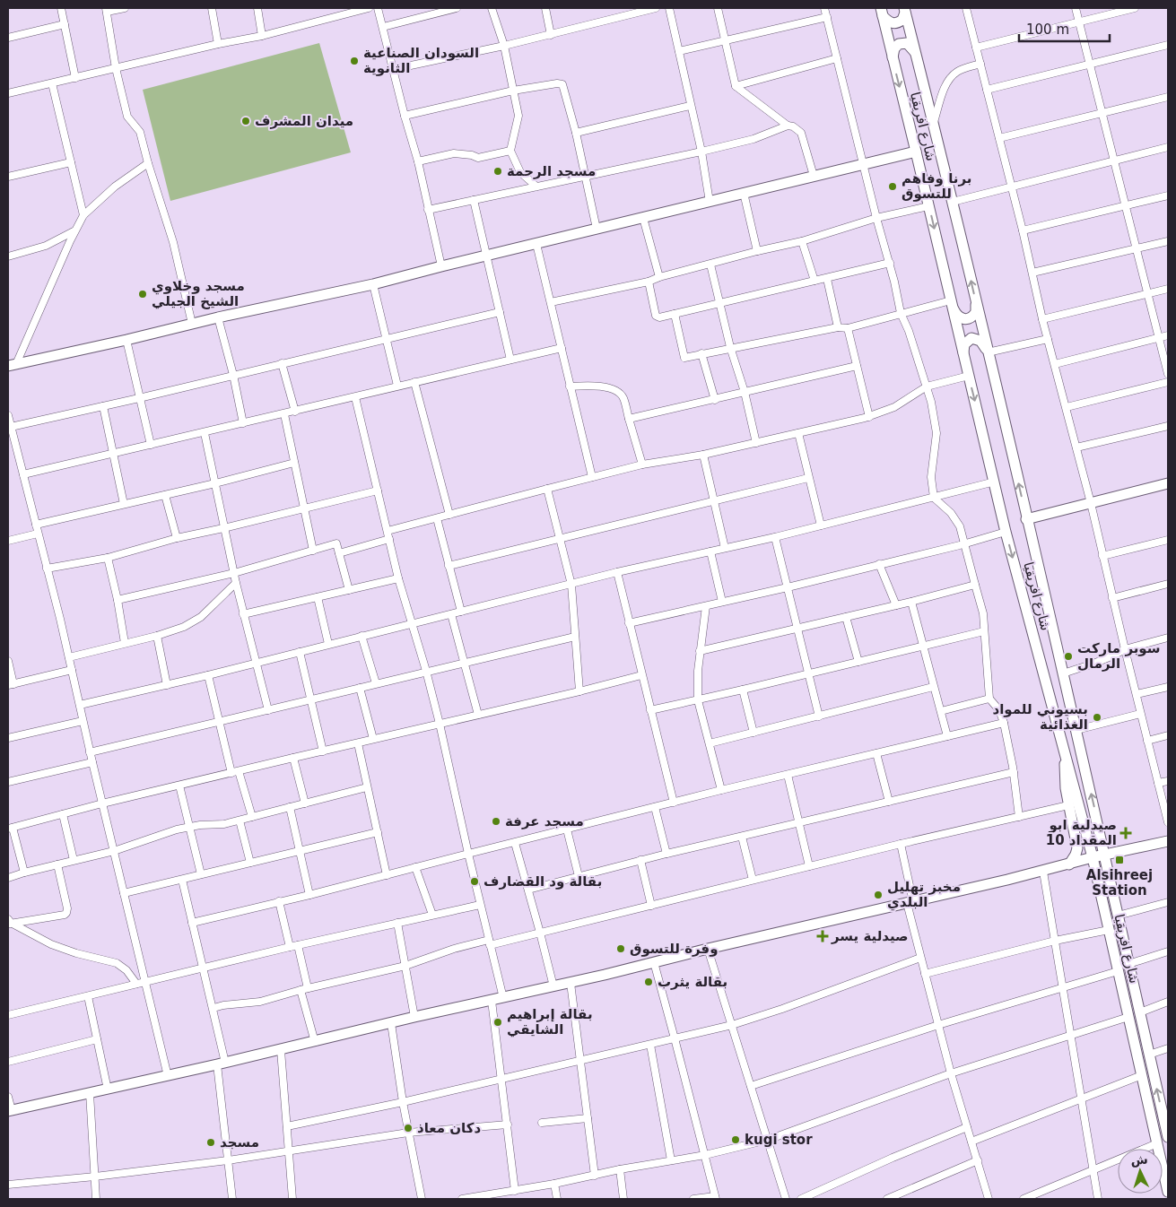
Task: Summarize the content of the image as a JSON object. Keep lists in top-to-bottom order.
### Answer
{
  "streets": {
    "street": ["شارع افريقيا"]
  },
  "places": {
    "other": [
      "السودان الصناعية الثانوية",
      "ميدان المشرف",
      "مسجد الرحمة",
      "برنا وفاهم للتسوق",
      "مسجد وخلاوي الشيخ الجيلي",
      "سوبر ماركت الرمال",
      "بسيوني للمواد الغذائية",
      "مسجد عرفة",
      "بقالة ود القضارف",
      "مخبز تهليل البلدي",
      "وفرة للتسوق",
      "بقالة يثرب",
      "بقالة إبراهيم الشايقي",
      "دكان معاذ",
      "kugi stor",
      "مسجد"
    ],
    "health": ["صيدلية ابو المقداد 10", "صيدلية يسر"],
    "transit": ["Alsihreej Station"]
  },
  "scale_bar": "100 m",
  "north": "top"
}
